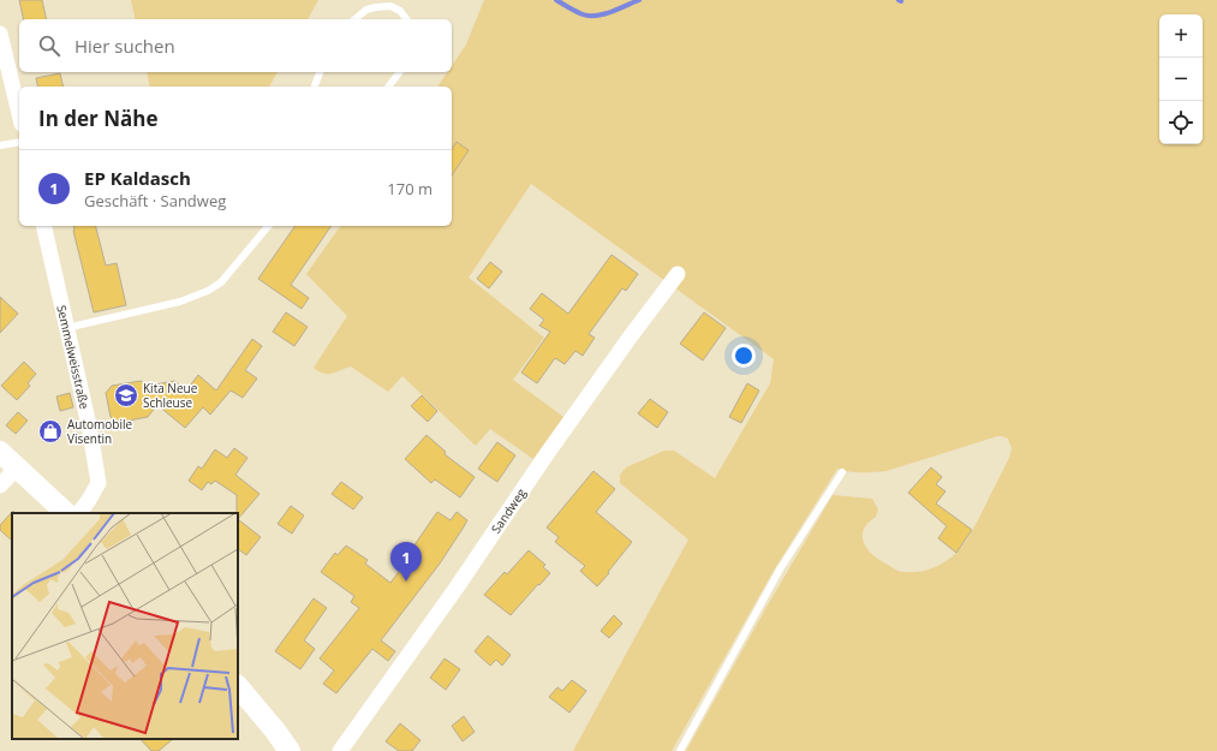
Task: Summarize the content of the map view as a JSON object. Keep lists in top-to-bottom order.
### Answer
{
  "streets": {
    "street": ["Semmelweisstraße", "Sandweg"]
  },
  "places": {
    "school or university": ["Kita Neue Schleuse"],
    "shop": ["Automobile Visentin"]
  },
  "page": {
    "map_buttons": ["+", "−"],
    "search": "Hier suchen",
    "heading": "In der Nähe",
    "list": [
      {
        "mark": "1",
        "name": "EP Kaldasch",
        "note": "Geschäft · Sandweg",
        "value": "170 m"
      }
    ],
    "pins": "1"
  }
}
